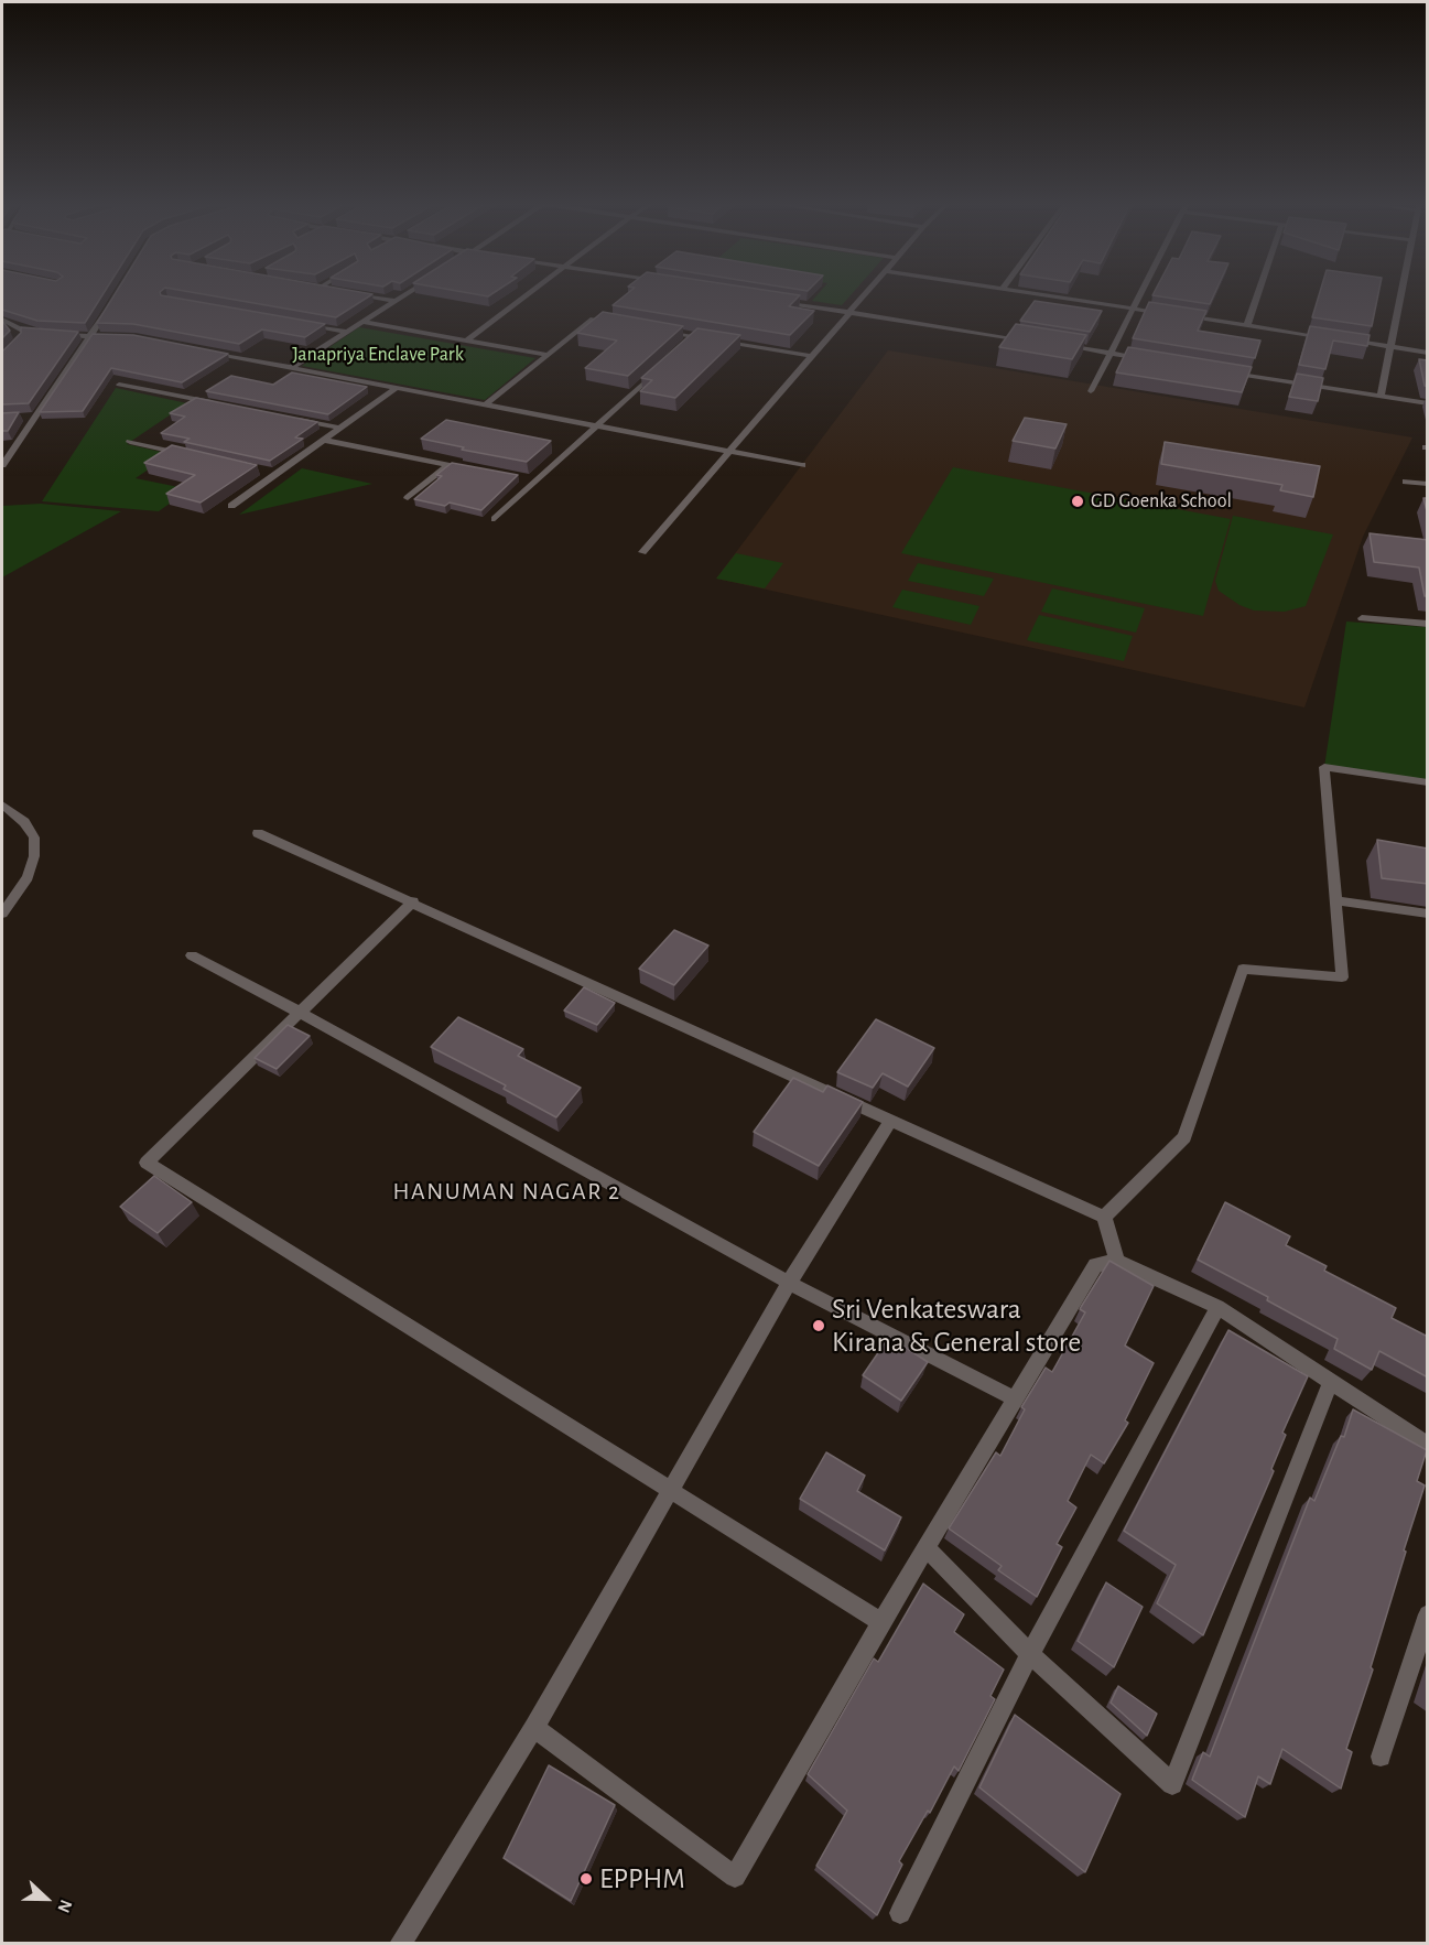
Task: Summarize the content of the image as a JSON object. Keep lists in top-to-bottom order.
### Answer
{
  "districts": ["HANUMAN NAGAR 2"],
  "parks": ["Janapriya Enclave Park"],
  "places": ["GD Goenka School", "Sri Venkateswara Kirana & General store", "EPPHM"],
  "north": "right"
}
